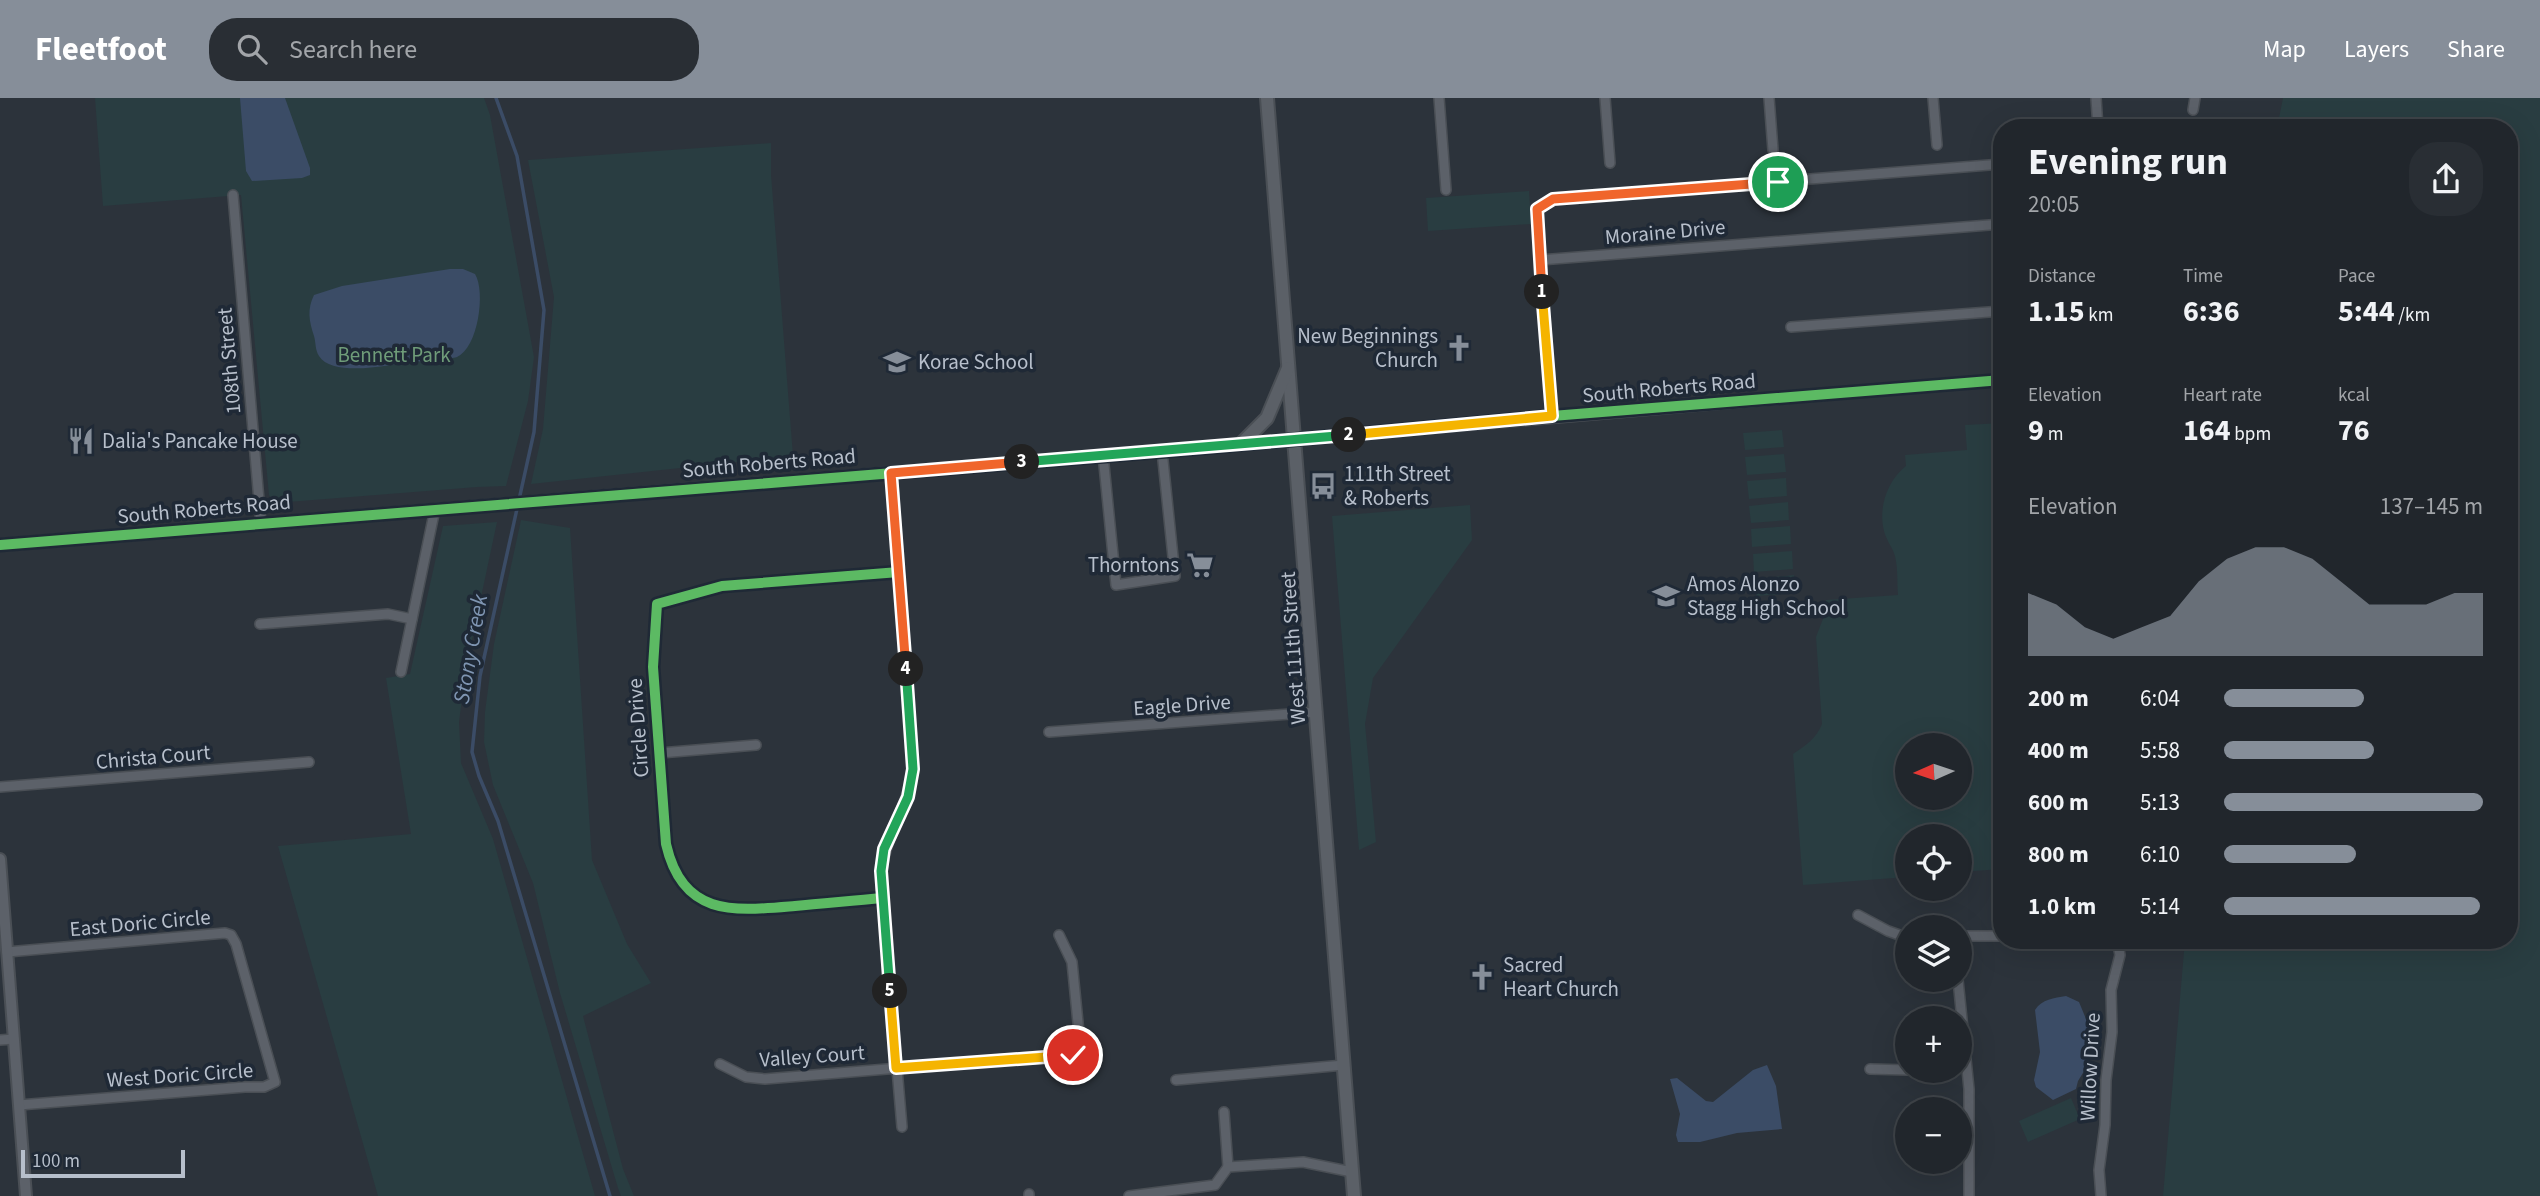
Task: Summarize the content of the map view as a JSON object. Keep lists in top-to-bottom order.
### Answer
{
  "streets": {
    "main road": ["West 111th Street"],
    "street": [
      "Moraine Drive",
      "108th Street",
      "South Roberts Road",
      "Eagle Drive",
      "Circle Drive",
      "Christa Court",
      "East Doric Circle",
      "Valley Court",
      "Willow Drive",
      "West Doric Circle"
    ]
  },
  "crossings": [
    ["108th Street", "South Roberts Road"],
    ["South Roberts Road", "West 111th Street"],
    ["West 111th Street", "Eagle Drive"],
    ["East Doric Circle", "West Doric Circle"]
  ],
  "water": ["Stony Creek"],
  "parks": ["Bennett Park"],
  "places": {
    "church": ["New Beginnings Church", "Sacred Heart Church"],
    "school or university": ["Korae School", "Amos Alonzo Stagg High School"],
    "restaurant": ["Dalia's Pancake House"],
    "bus stop": ["111th Street & Roberts"],
    "supermarket": ["Thorntons"]
  },
  "scale_bar": "100 m",
  "north": "left",
  "page": {
    "header": "Fleetfoot",
    "search": "Search here",
    "nav": ["Map", "Layers", "Share"],
    "heading": ["Evening run", "20:05"],
    "stats": [
      ["Distance", "1.15 km"],
      ["Time", "6:36"],
      ["Pace", "5:44 /km"],
      ["Elevation", "9 m"],
      ["Heart rate", "164 bpm"],
      ["kcal", "76"]
    ],
    "pins": [
      "1",
      "2",
      "3",
      "4",
      "5"
    ],
    "chart": ["Elevation", "137–145 m"],
    "list": [
      {
        "name": "200 m",
        "note": "6:04"
      },
      {
        "name": "400 m",
        "note": "5:58"
      },
      {
        "name": "600 m",
        "note": "5:13"
      },
      {
        "name": "800 m",
        "note": "6:10"
      },
      {
        "name": "1.0 km",
        "note": "5:14"
      }
    ],
    "map_buttons": ["+", "−"],
    "scale": "100 m"
  }
}
